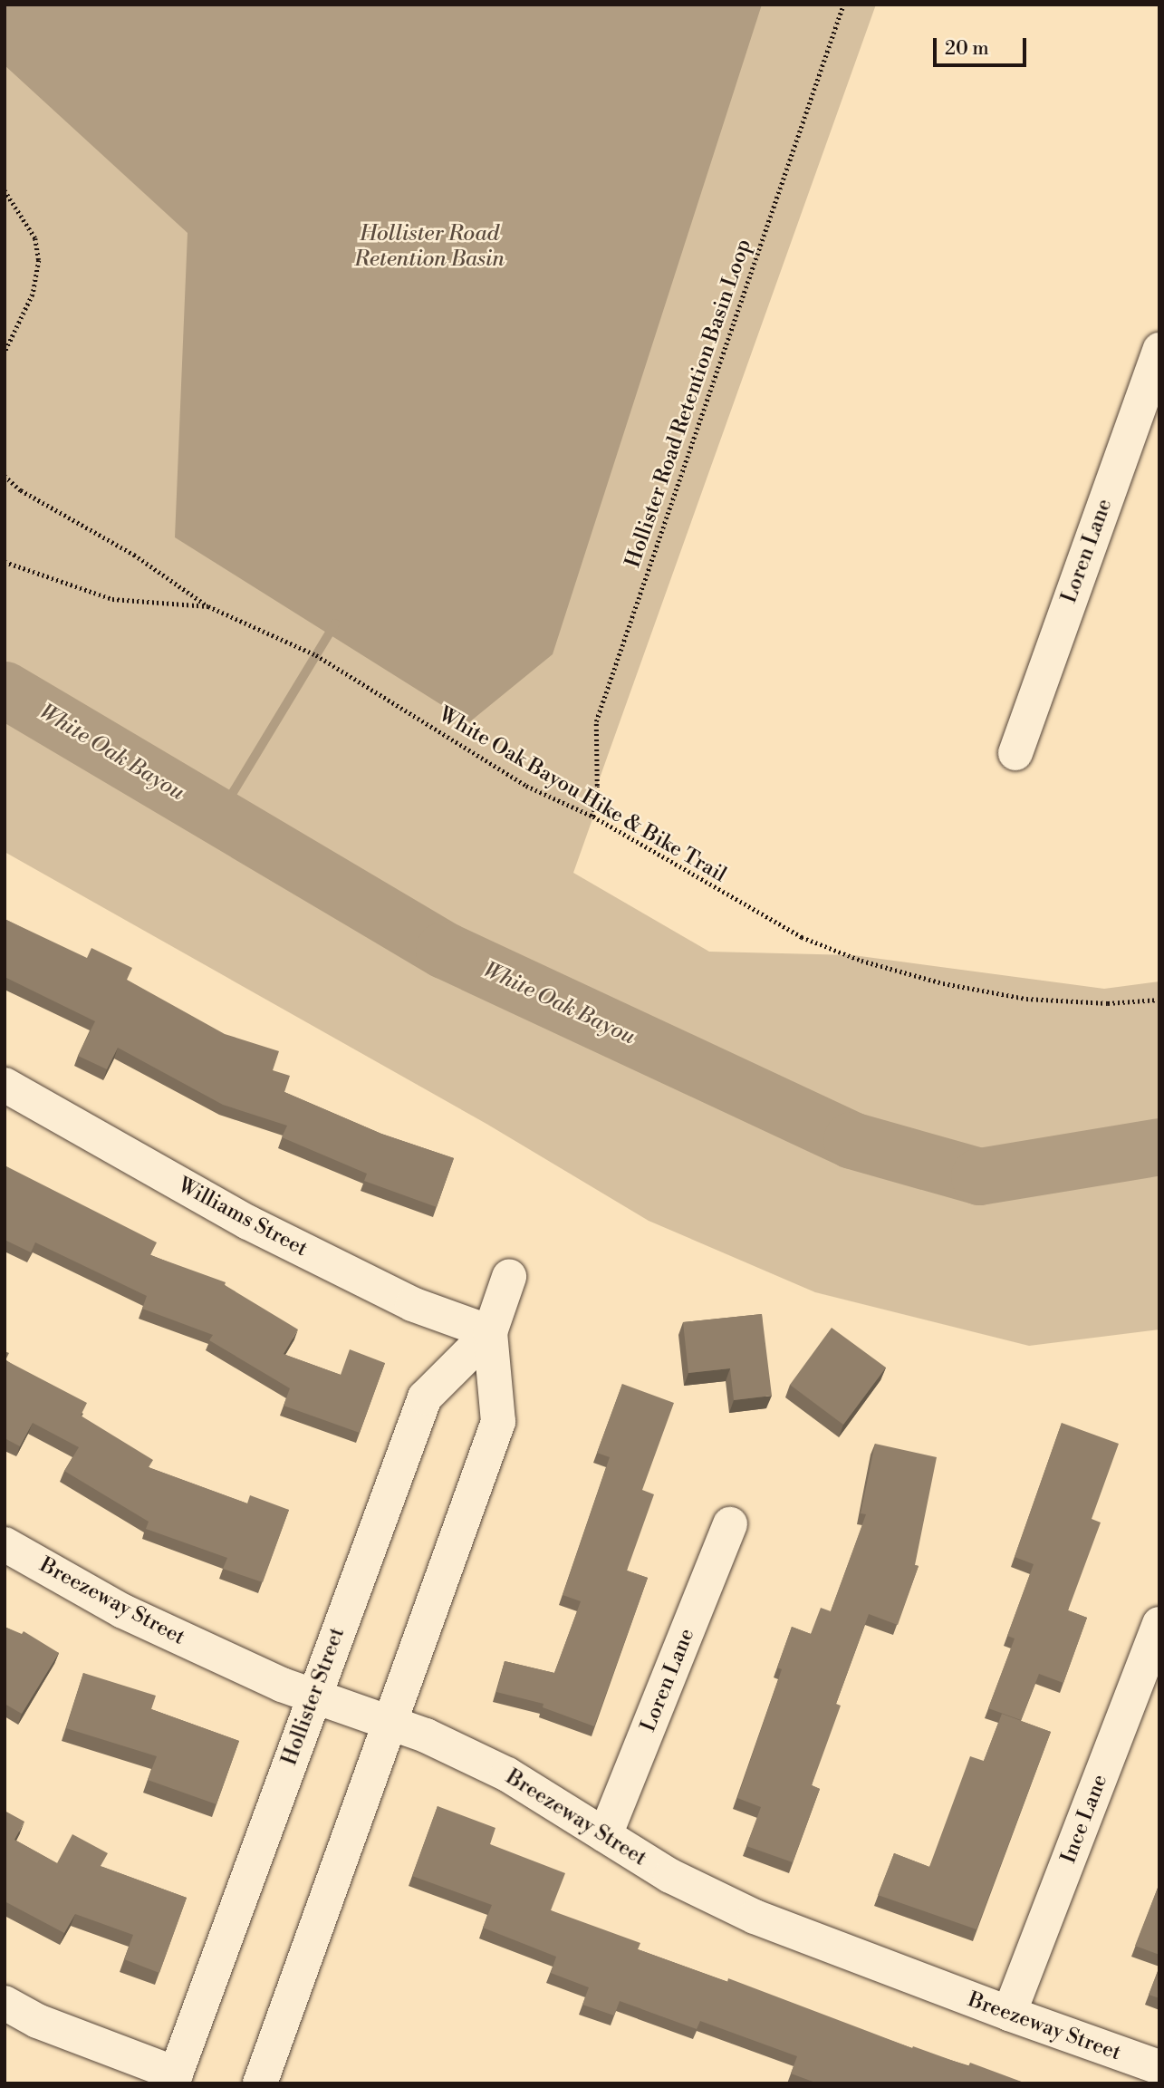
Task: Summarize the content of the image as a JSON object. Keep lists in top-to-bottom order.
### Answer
{
  "streets": {
    "street": [
      "Loren Lane",
      "Williams Street",
      "Breezeway Street",
      "Hollister Street",
      "Ince Lane"
    ],
    "path": ["Hollister Road Retention Basin Loop", "White Oak Bayou Hike & Bike Trail"]
  },
  "crossings": [
    ["Hollister Road Retention Basin Loop", "White Oak Bayou Hike & Bike Trail"],
    ["Loren Lane", "Breezeway Street"],
    ["Williams Street", "Hollister Street"],
    ["Breezeway Street", "Hollister Street"],
    ["Breezeway Street", "Ince Lane"]
  ],
  "water": ["Hollister Road Retention Basin", "White Oak Bayou"],
  "scale_bar": "20 m"
}
